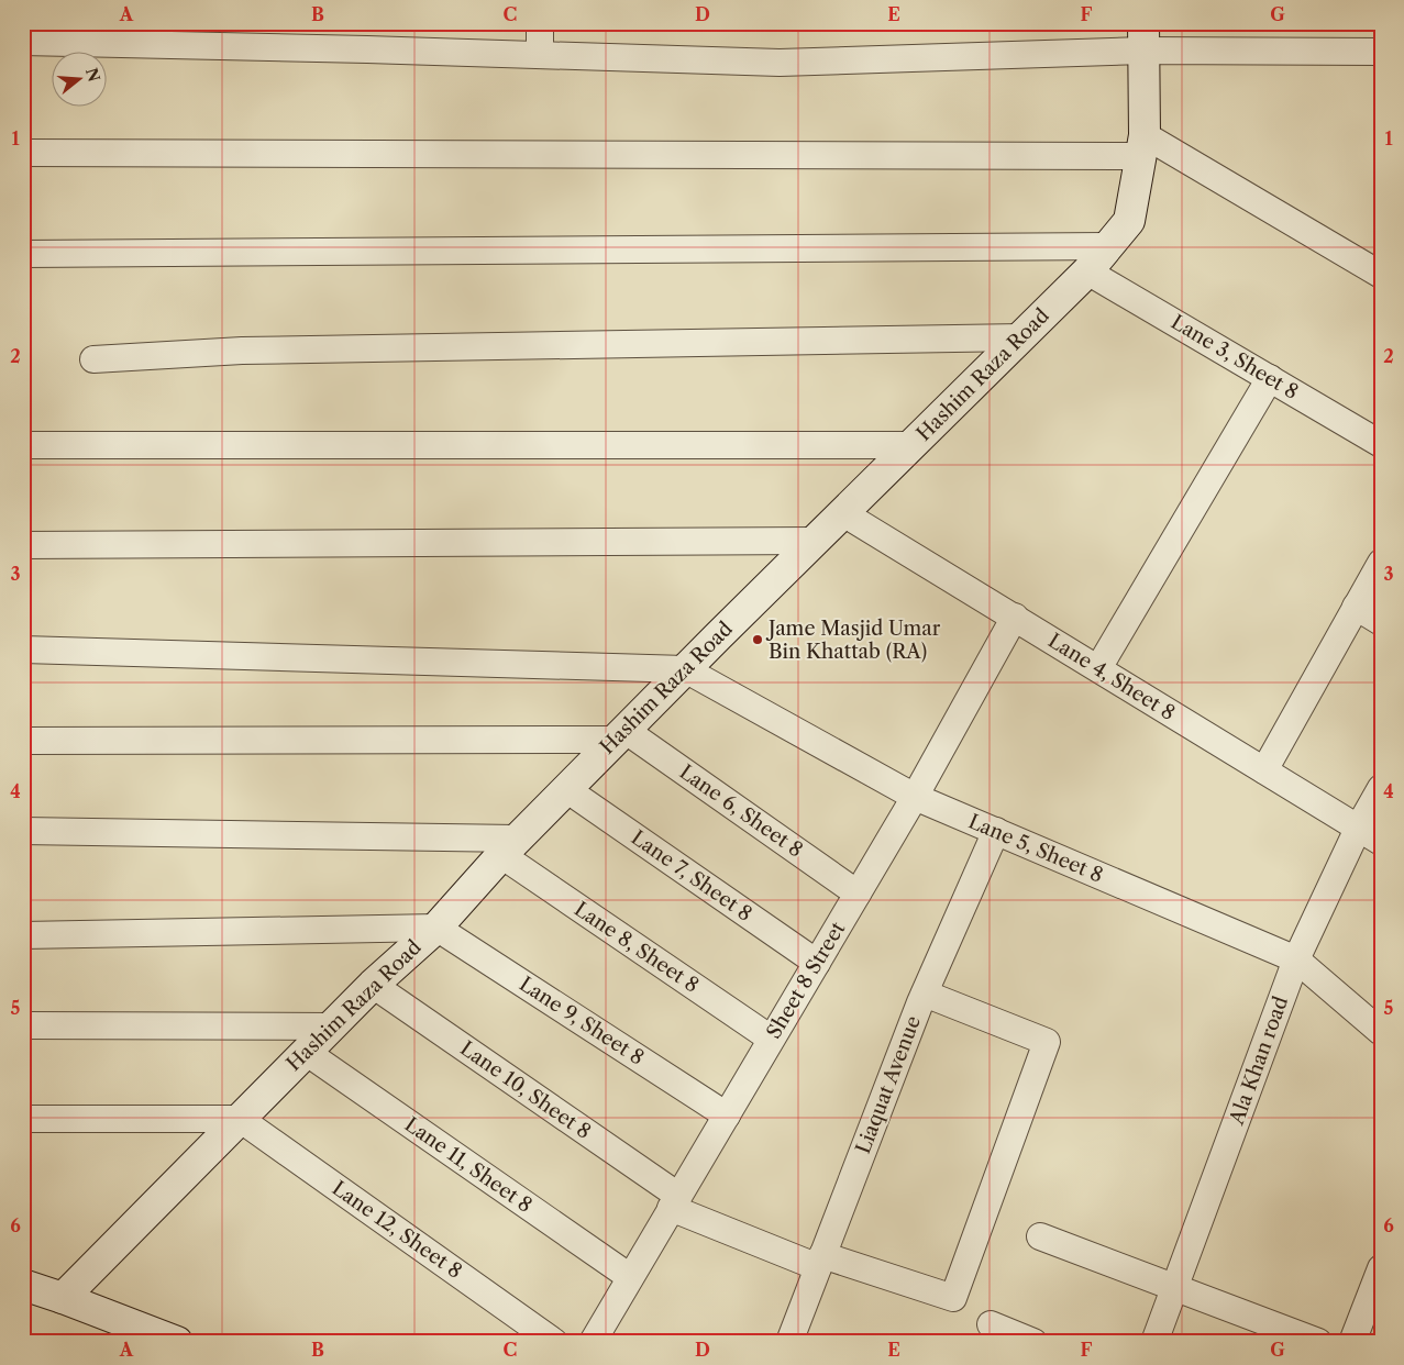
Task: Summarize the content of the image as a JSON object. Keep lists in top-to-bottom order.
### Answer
{
  "streets": {
    "street": [
      "Lane 3, Sheet 8",
      "Hashim Raza Road",
      "Lane 4, Sheet 8",
      "Lane 6, Sheet 8",
      "Lane 5, Sheet 8",
      "Lane 7, Sheet 8",
      "Lane 8, Sheet 8",
      "Sheet 8 Street",
      "Lane 9, Sheet 8",
      "Ala Khan road",
      "Liaquat Avenue",
      "Lane 10, Sheet 8",
      "Lane 11, Sheet 8",
      "Lane 12, Sheet 8"
    ]
  },
  "crossings": [
    ["Lane 3, Sheet 8", "Hashim Raza Road"],
    ["Hashim Raza Road", "Lane 4, Sheet 8"],
    ["Hashim Raza Road", "Lane 6, Sheet 8"],
    ["Hashim Raza Road", "Lane 5, Sheet 8"],
    ["Hashim Raza Road", "Lane 7, Sheet 8"],
    ["Hashim Raza Road", "Lane 8, Sheet 8"],
    ["Hashim Raza Road", "Lane 9, Sheet 8"],
    ["Hashim Raza Road", "Lane 10, Sheet 8"],
    ["Hashim Raza Road", "Lane 11, Sheet 8"],
    ["Hashim Raza Road", "Lane 12, Sheet 8"],
    ["Lane 4, Sheet 8", "Sheet 8 Street"],
    ["Lane 4, Sheet 8", "Ala Khan road"],
    ["Lane 6, Sheet 8", "Sheet 8 Street"],
    ["Lane 5, Sheet 8", "Sheet 8 Street"],
    ["Lane 5, Sheet 8", "Ala Khan road"],
    ["Lane 5, Sheet 8", "Liaquat Avenue"],
    ["Lane 7, Sheet 8", "Sheet 8 Street"],
    ["Lane 8, Sheet 8", "Sheet 8 Street"],
    ["Sheet 8 Street", "Lane 9, Sheet 8"],
    ["Sheet 8 Street", "Lane 10, Sheet 8"],
    ["Sheet 8 Street", "Lane 11, Sheet 8"],
    ["Liaquat Avenue", "Lane 10, Sheet 8"]
  ],
  "places": ["Jame Masjid Umar Bin Khattab (RA)"],
  "north": "right",
  "grid": {
    "columns": [
      "A",
      "B",
      "C",
      "D",
      "E",
      "F",
      "G"
    ],
    "rows": [
      "1",
      "2",
      "3",
      "4",
      "5",
      "6"
    ]
  }
}
